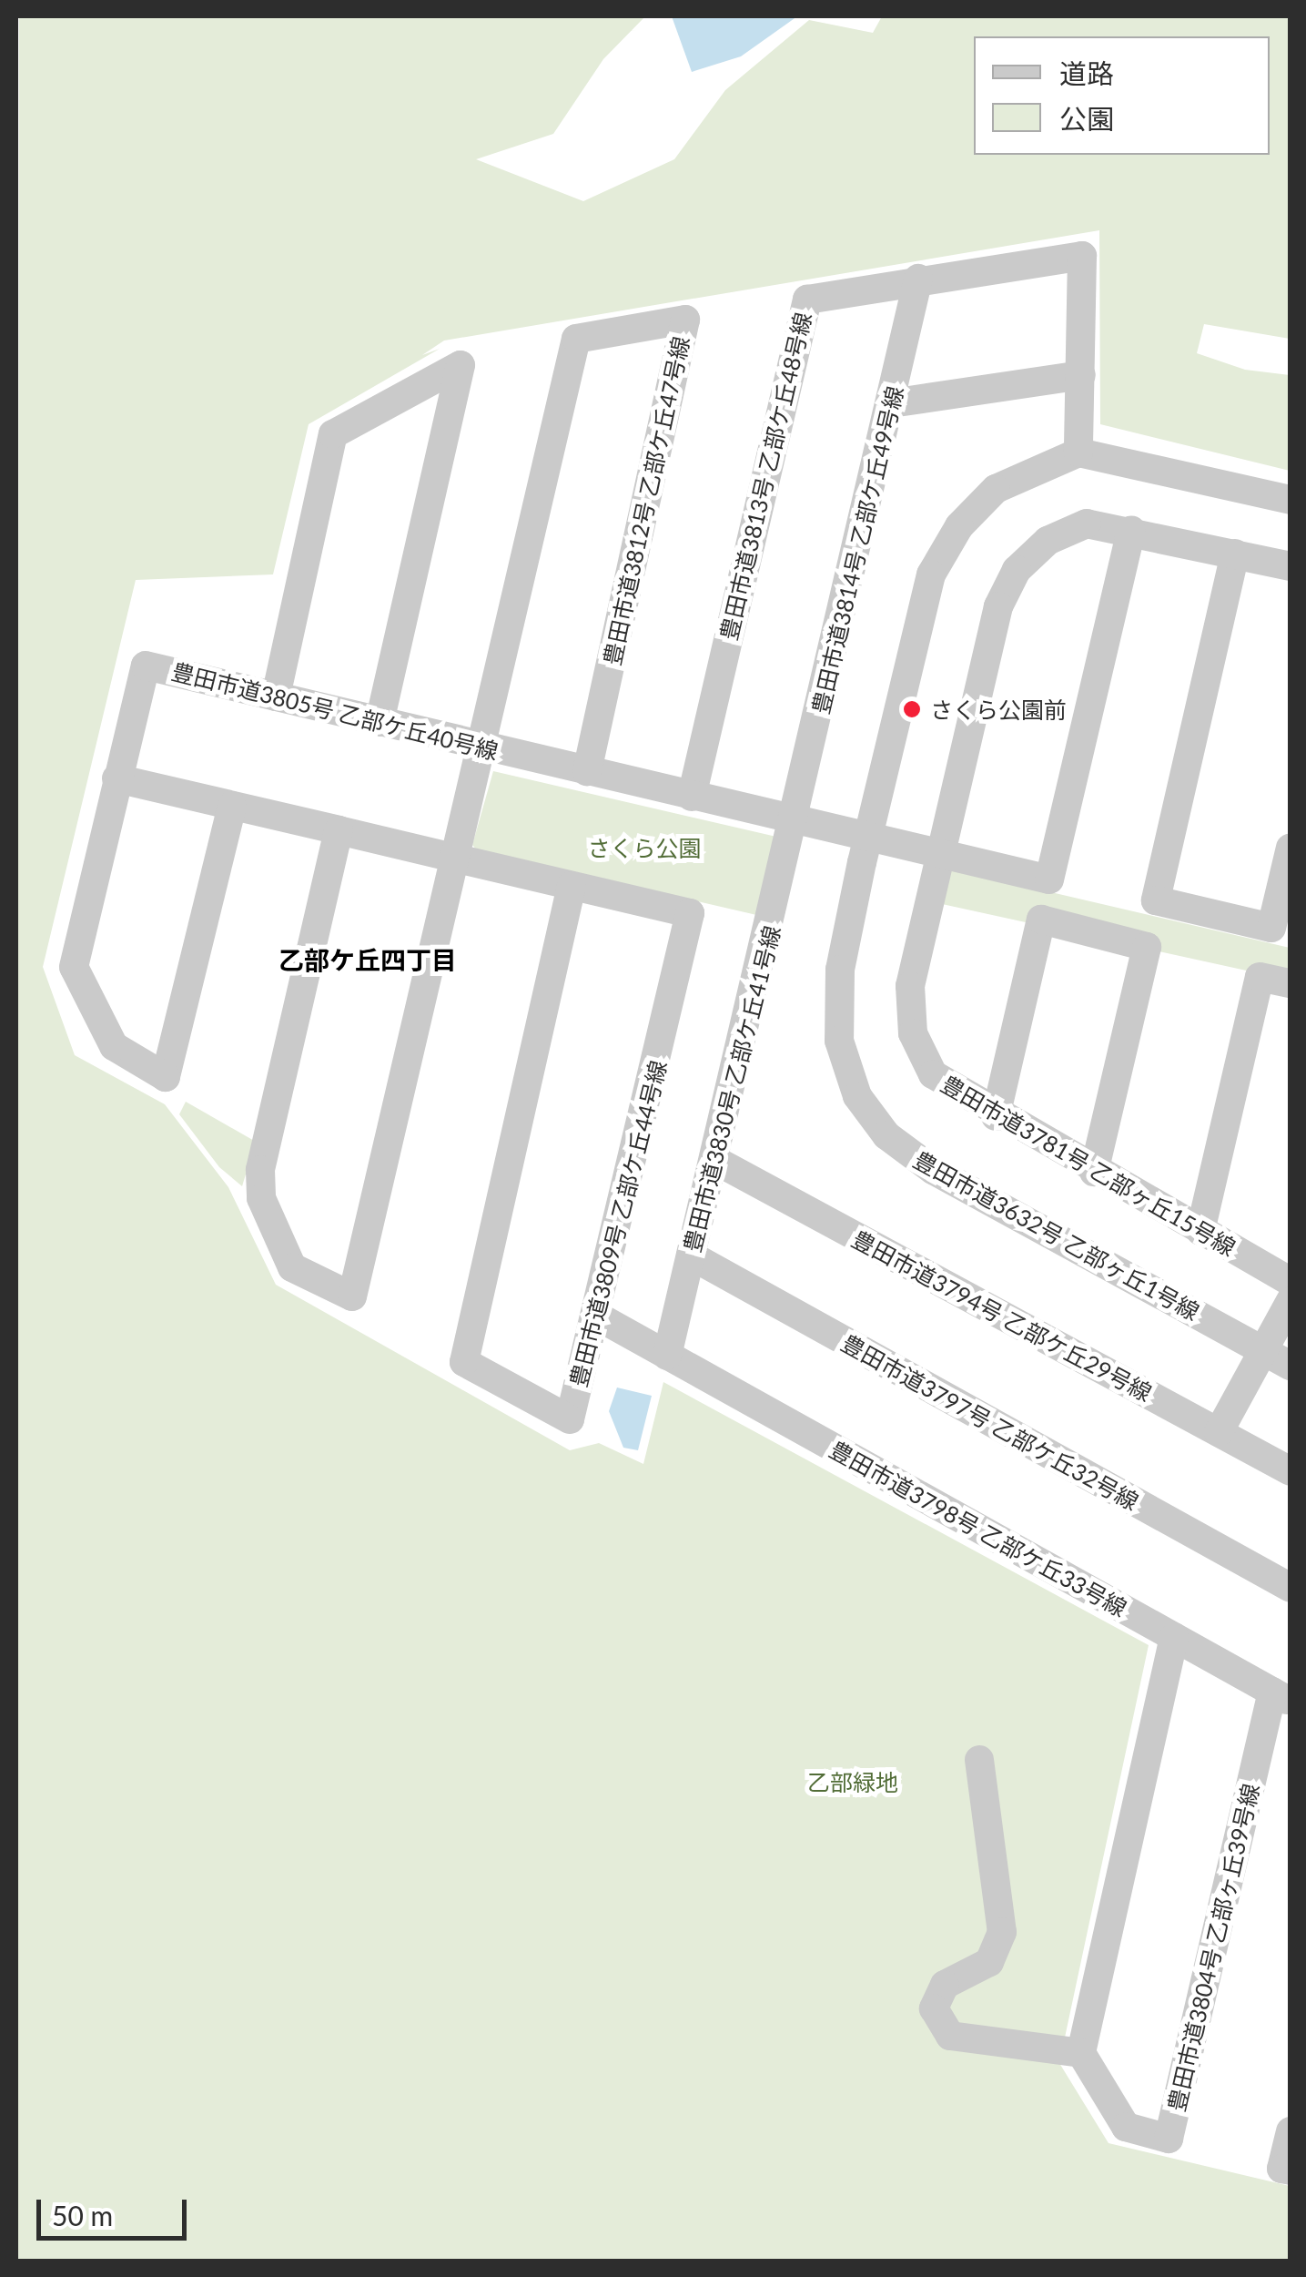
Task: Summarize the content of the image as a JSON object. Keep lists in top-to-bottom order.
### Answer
{
  "streets": {
    "street": [
      "豊田市道3813号 乙部ケ丘48号線",
      "豊田市道3812号 乙部ケ丘47号線",
      "豊田市道3814号 乙部ケ丘49号線",
      "豊田市道3805号 乙部ケ丘40号線",
      "豊田市道3830号 乙部ケ丘41号線",
      "豊田市道3781号 乙部ヶ丘15号線",
      "豊田市道3809号 乙部ケ丘44号線",
      "豊田市道3632号 乙部ヶ丘1号線",
      "豊田市道3794号 乙部ケ丘29号線",
      "豊田市道3797号 乙部ケ丘32号線",
      "豊田市道3798号 乙部ケ丘33号線",
      "豊田市道3804号 乙部ヶ丘39号線"
    ]
  },
  "crossings": [
    ["豊田市道3813号 乙部ケ丘48号線", "豊田市道3814号 乙部ケ丘49号線"],
    ["豊田市道3813号 乙部ケ丘48号線", "豊田市道3805号 乙部ケ丘40号線"],
    ["豊田市道3813号 乙部ケ丘48号線", "豊田市道3632号 乙部ヶ丘1号線"],
    ["豊田市道3812号 乙部ケ丘47号線", "豊田市道3805号 乙部ケ丘40号線"],
    ["豊田市道3814号 乙部ケ丘49号線", "豊田市道3805号 乙部ケ丘40号線"],
    ["豊田市道3814号 乙部ケ丘49号線", "豊田市道3830号 乙部ケ丘41号線"],
    ["豊田市道3805号 乙部ケ丘40号線", "豊田市道3830号 乙部ケ丘41号線"],
    ["豊田市道3805号 乙部ケ丘40号線", "豊田市道3781号 乙部ヶ丘15号線"],
    ["豊田市道3805号 乙部ケ丘40号線", "豊田市道3632号 乙部ヶ丘1号線"],
    ["豊田市道3830号 乙部ケ丘41号線", "豊田市道3794号 乙部ケ丘29号線"],
    ["豊田市道3830号 乙部ケ丘41号線", "豊田市道3797号 乙部ケ丘32号線"],
    ["豊田市道3830号 乙部ケ丘41号線", "豊田市道3798号 乙部ケ丘33号線"],
    ["豊田市道3809号 乙部ケ丘44号線", "豊田市道3798号 乙部ケ丘33号線"],
    ["豊田市道3798号 乙部ケ丘33号線", "豊田市道3804号 乙部ヶ丘39号線"]
  ],
  "districts": ["乙部ケ丘四丁目"],
  "parks": ["さくら公園", "乙部緑地"],
  "places": ["さくら公園前"],
  "legend": ["道路", "公園"],
  "scale_bar": "50 m"
}
